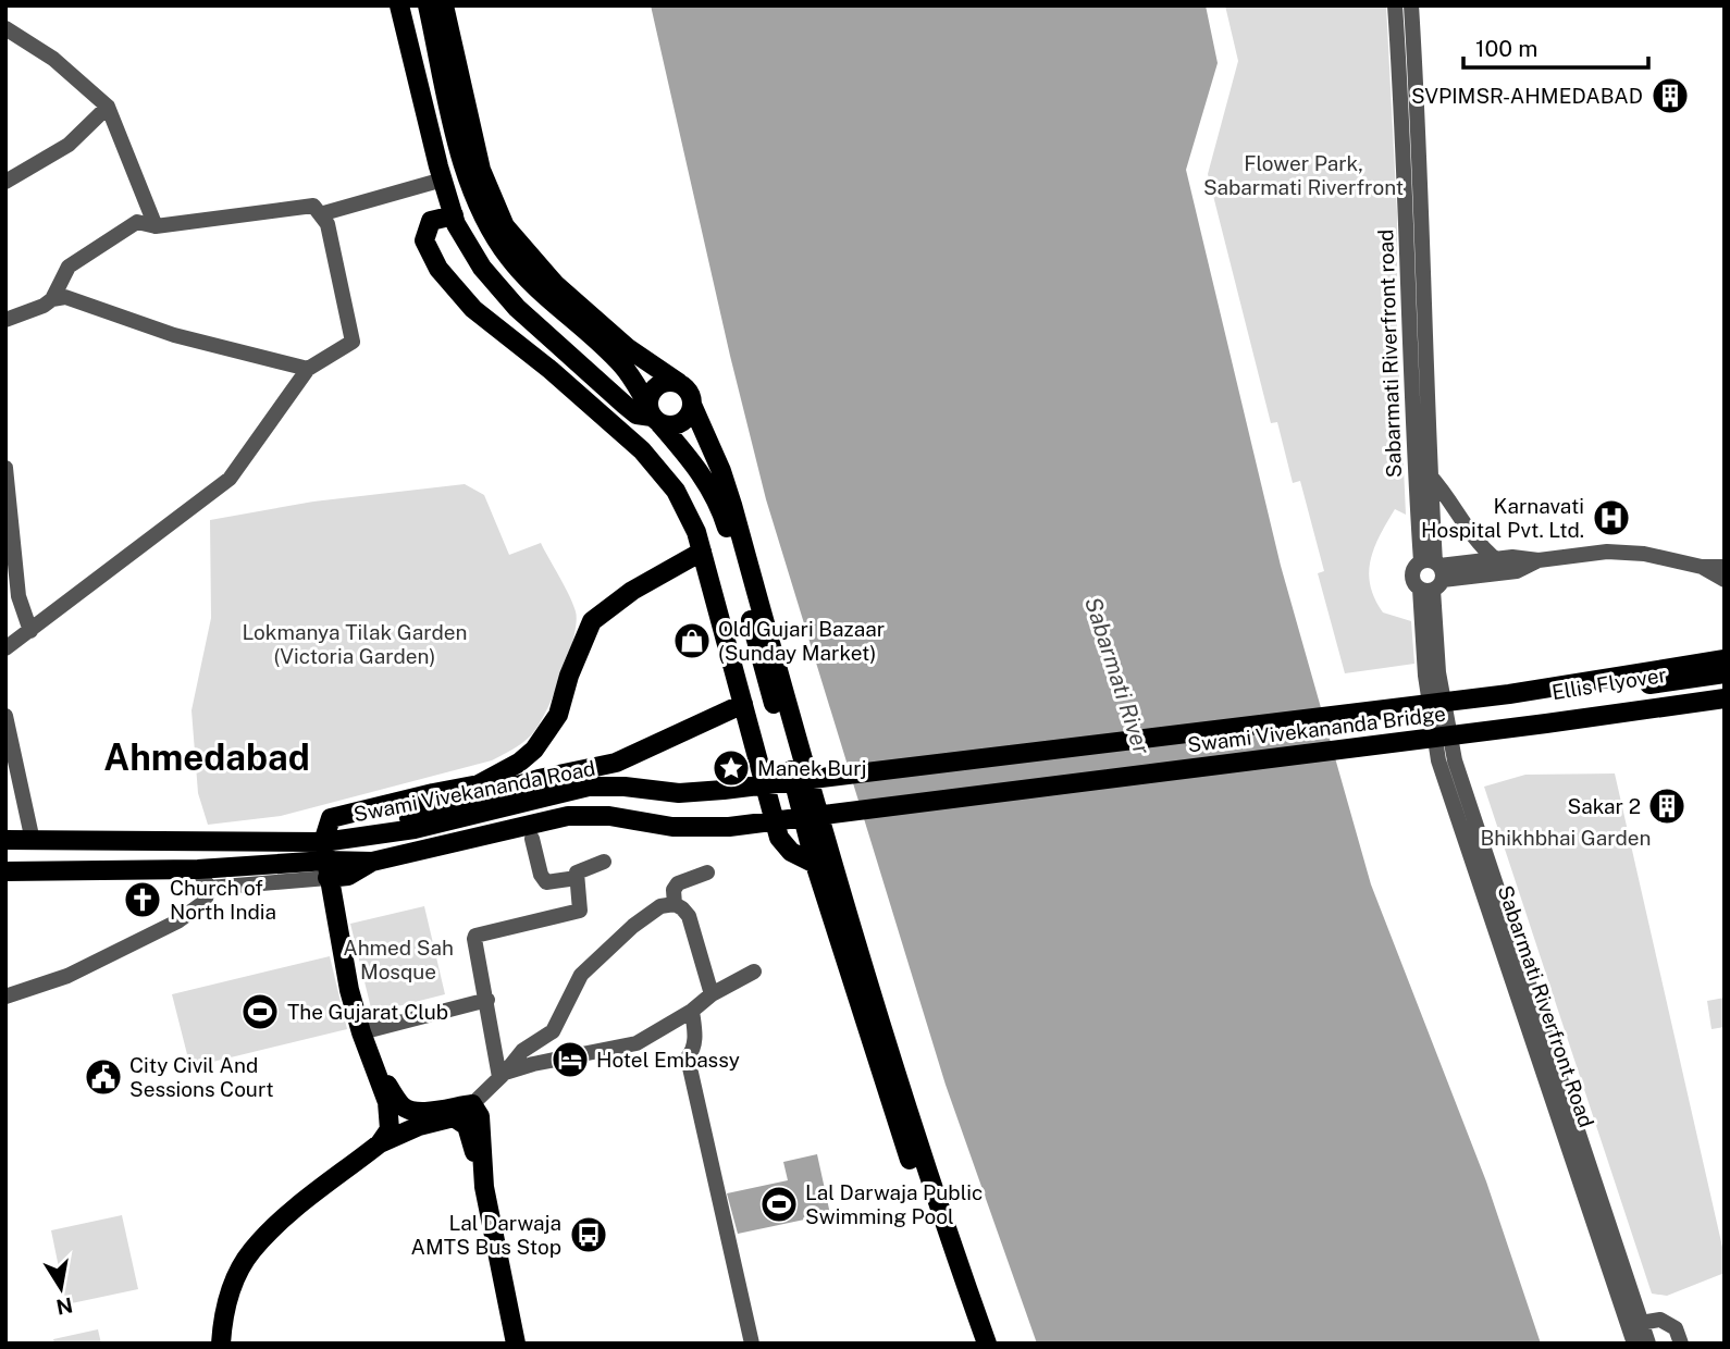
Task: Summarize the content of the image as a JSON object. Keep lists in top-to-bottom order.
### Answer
{
  "streets": {
    "main road": ["Ellis Flyover", "Swami Vivekananda Bridge", "Swami Vivekananda Road"],
    "street": ["Sabarmati Riverfront road", "Sabarmati Riverfront Road"]
  },
  "crossings": [
    ["Sabarmati Riverfront road", "Sabarmati Riverfront Road"],
    ["Ellis Flyover", "Swami Vivekananda Bridge"],
    ["Swami Vivekananda Bridge", "Swami Vivekananda Road"]
  ],
  "districts": ["Ahmedabad"],
  "water": ["Sabarmati River"],
  "parks": [
    "Flower Park, Sabarmati Riverfront",
    "Lokmanya Tilak Garden (Victoria Garden)",
    "Bhikhbhai Garden",
    "Ahmed Sah Mosque"
  ],
  "places": {
    "building": ["SVPIMSR-AHMEDABAD", "Sakar 2"],
    "hospital": ["Karnavati Hospital Pvt. Ltd."],
    "shop": ["Old Gujari Bazaar (Sunday Market)"],
    "place": ["Manek Burj"],
    "church": ["Church of North India"],
    "sports": ["The Gujarat Club", "Lal Darwaja Public Swimming Pool"],
    "hotel": ["Hotel Embassy"],
    "public building": ["City Civil And Sessions Court"],
    "bus stop": ["Lal Darwaja AMTS Bus Stop"]
  },
  "scale_bar": "100 m",
  "north": "bottom"
}
